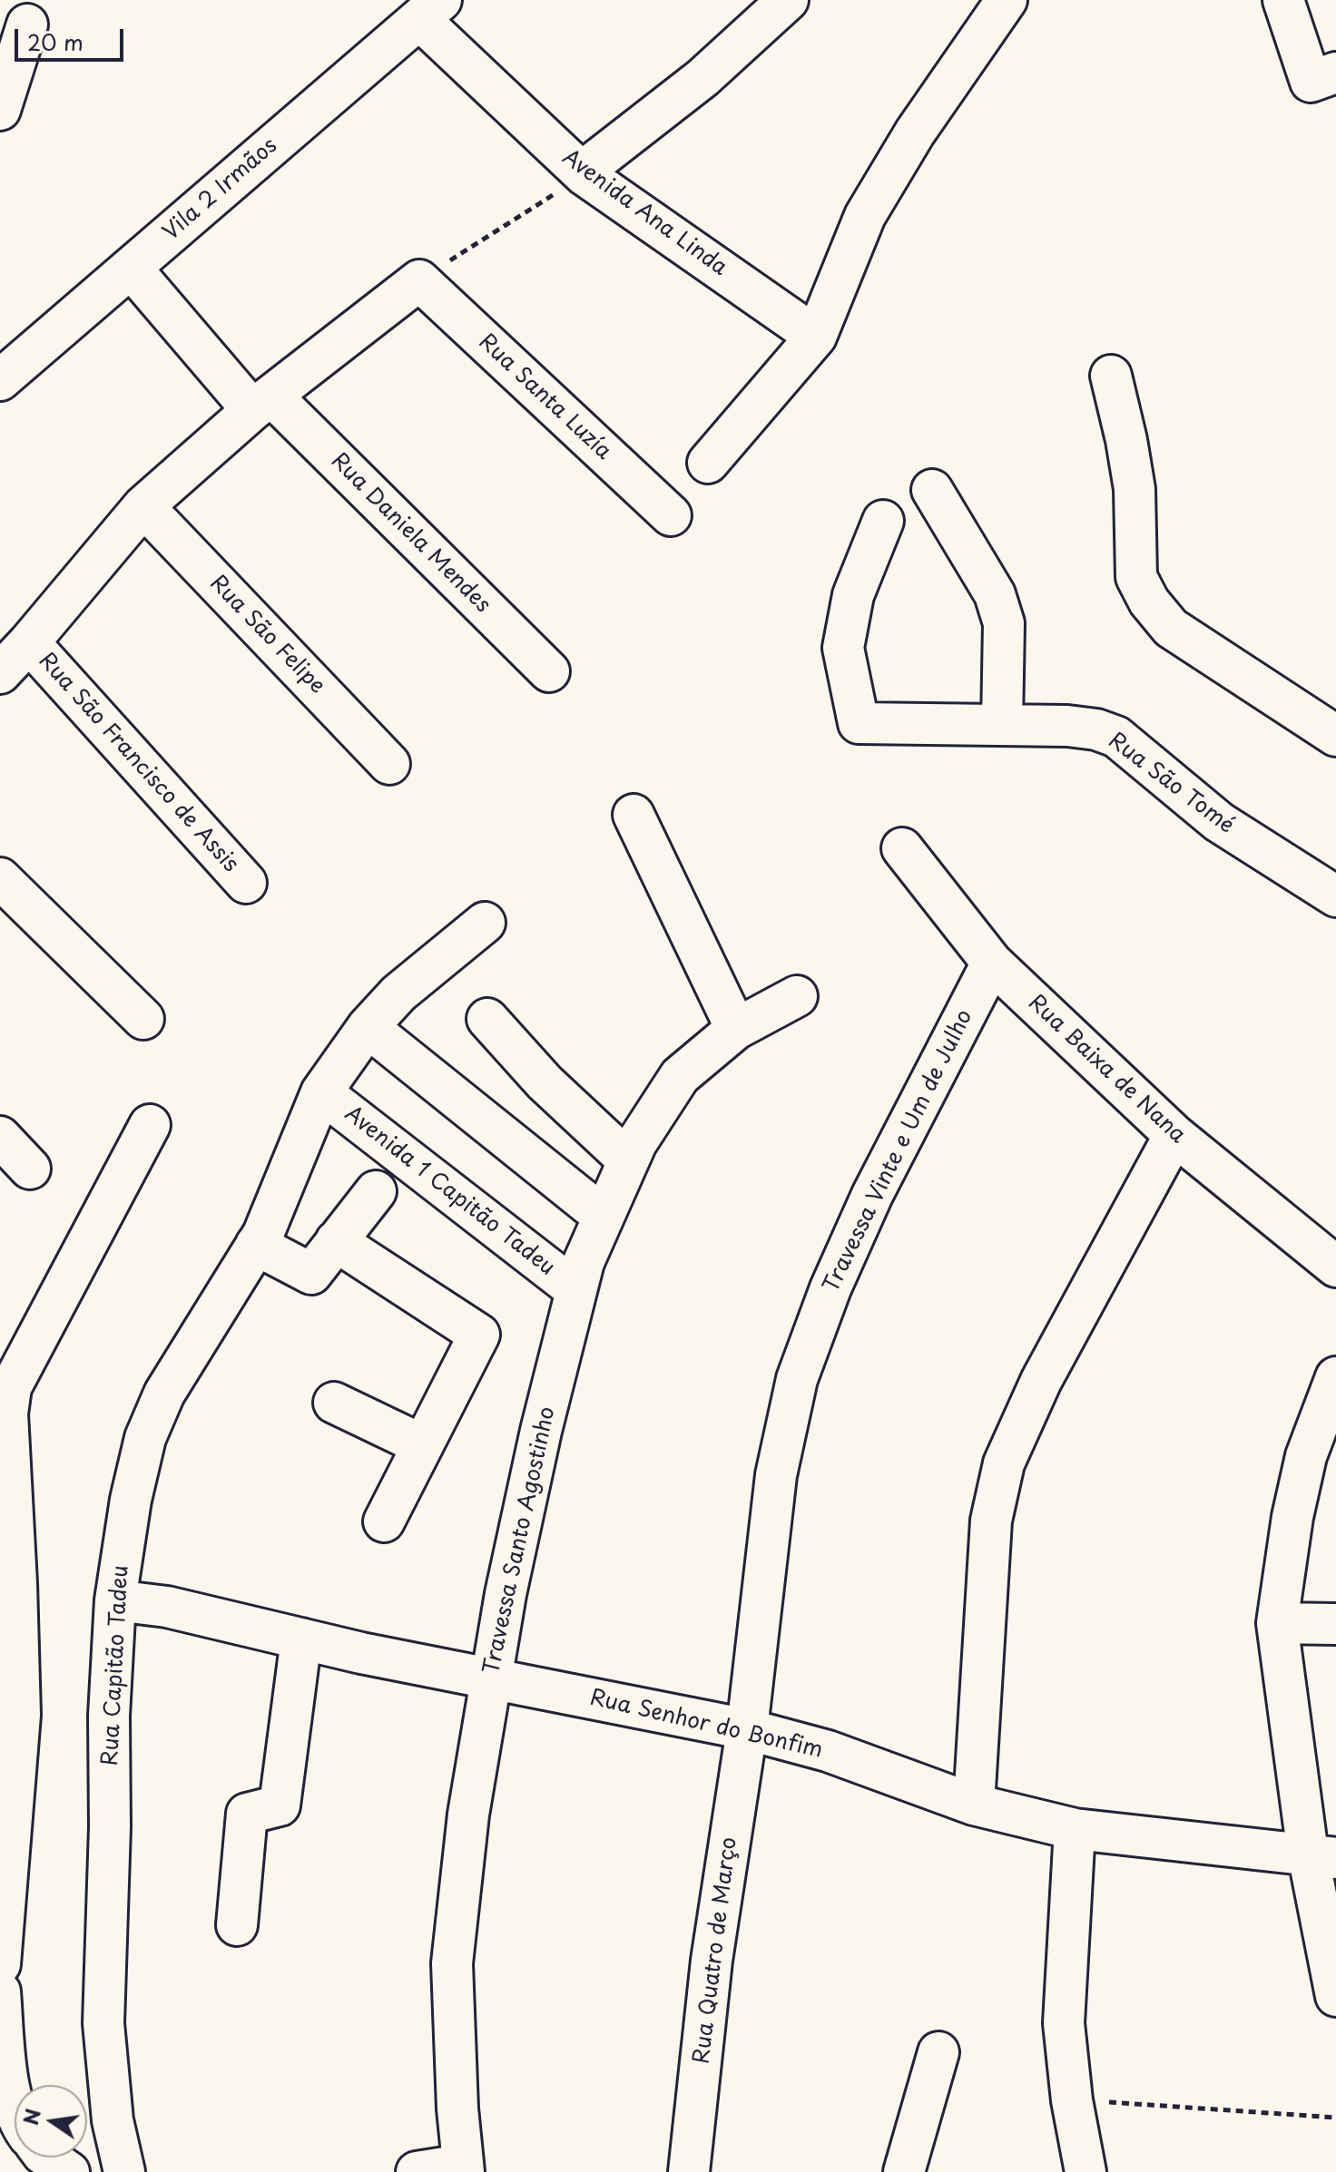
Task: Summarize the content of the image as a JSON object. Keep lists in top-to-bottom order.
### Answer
{
  "streets": {
    "street": [
      "Vila 2 Irmãos",
      "Avenida Ana Linda",
      "Rua Santa Luzía",
      "Rua Daniela Mendes",
      "Rua São Felipe",
      "Rua São Francisco de Assis",
      "Rua São Tomé",
      "Rua Baixa de Nana",
      "Travessa Vinte e Um de Julho",
      "Avenida 1 Capitão Tadeu",
      "Travessa Santo Agostinho",
      "Rua Capitão Tadeu",
      "Rua Senhor do Bonfim",
      "Rua Quatro de Março"
    ]
  },
  "crossings": [
    ["Vila 2 Irmãos", "Avenida Ana Linda"],
    ["Vila 2 Irmãos", "Rua Daniela Mendes"],
    ["Rua Baixa de Nana", "Travessa Vinte e Um de Julho"],
    ["Travessa Vinte e Um de Julho", "Rua Senhor do Bonfim"],
    ["Travessa Vinte e Um de Julho", "Rua Quatro de Março"],
    ["Avenida 1 Capitão Tadeu", "Travessa Santo Agostinho"],
    ["Avenida 1 Capitão Tadeu", "Rua Capitão Tadeu"],
    ["Travessa Santo Agostinho", "Rua Senhor do Bonfim"],
    ["Rua Capitão Tadeu", "Rua Senhor do Bonfim"],
    ["Rua Senhor do Bonfim", "Rua Quatro de Março"]
  ],
  "scale_bar": "20 m",
  "north": "left"
}
